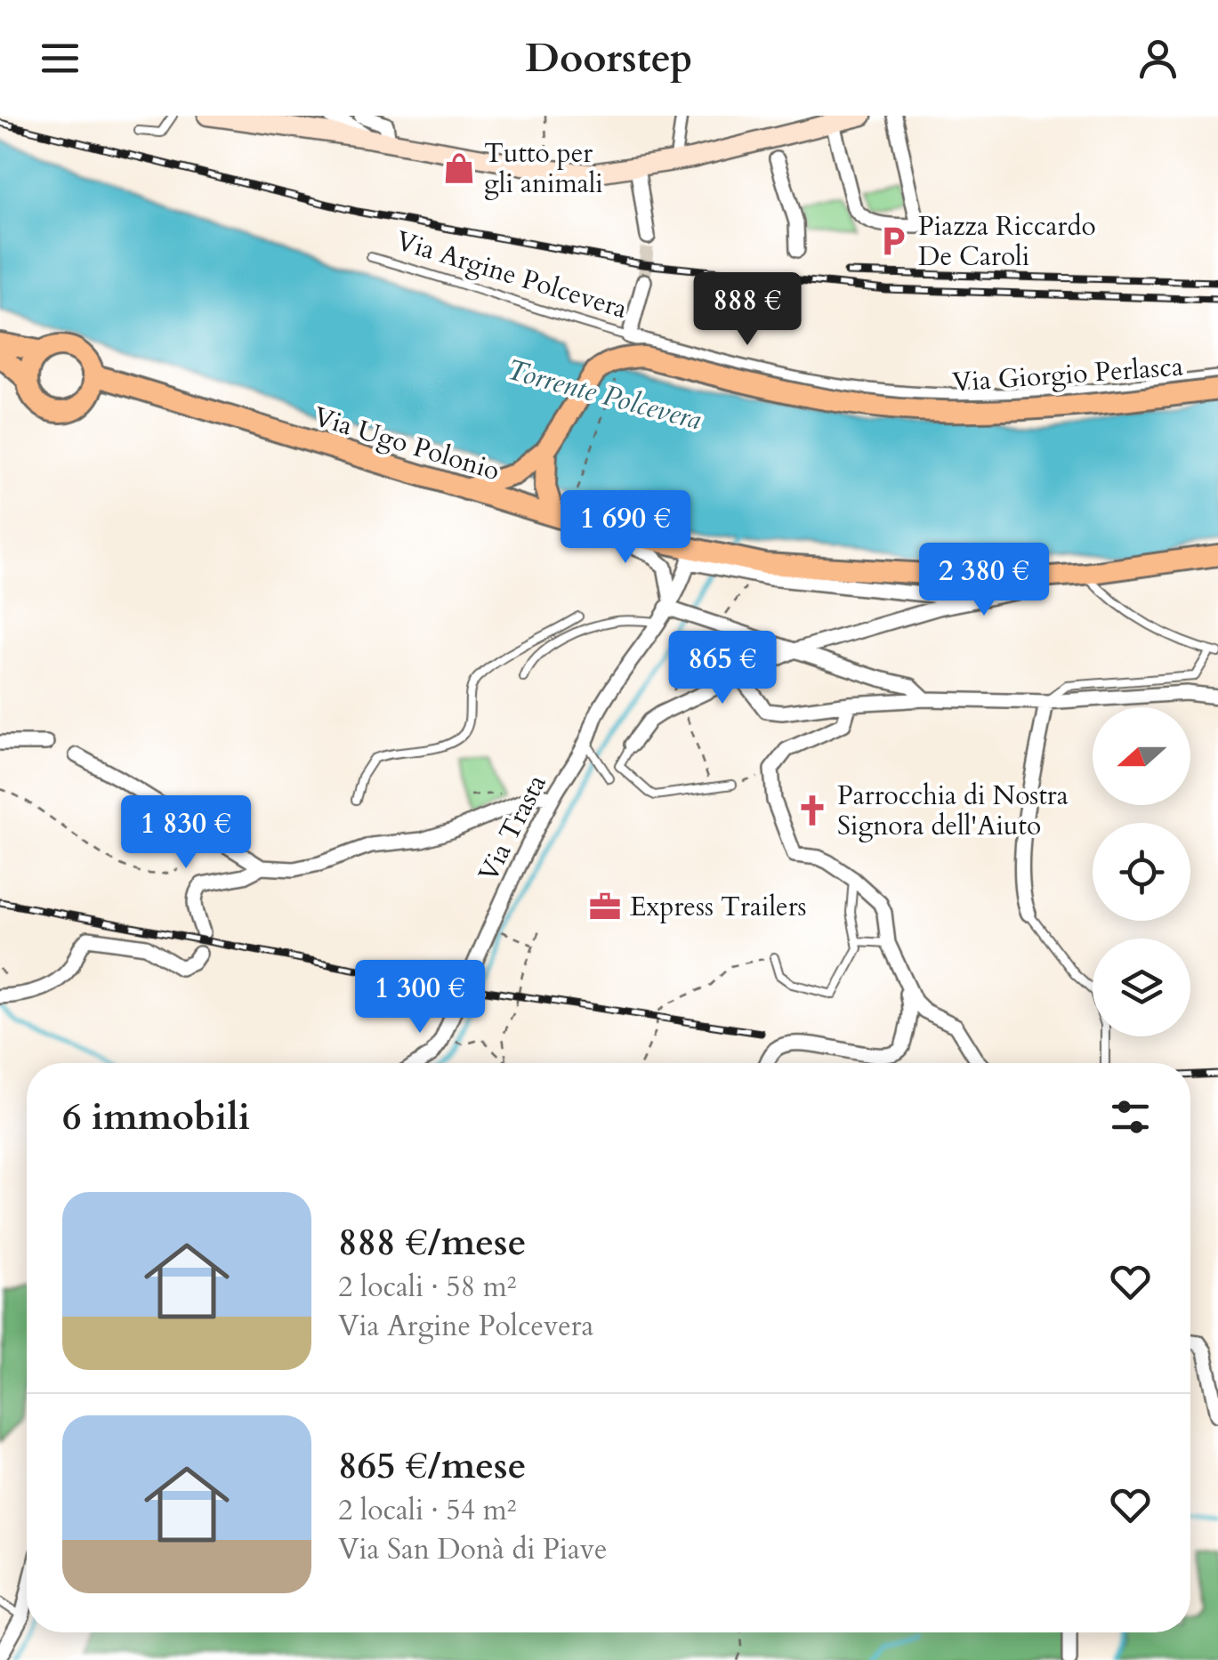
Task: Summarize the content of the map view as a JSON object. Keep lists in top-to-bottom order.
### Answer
{
  "streets": {
    "main road": ["Via Giorgio Perlasca", "Via Ugo Polonio"],
    "street": ["Via Argine Polcevera", "Via Trasta"]
  },
  "crossings": [
    ["Via Giorgio Perlasca", "Via Ugo Polonio"],
    ["Via Ugo Polonio", "Via Trasta"]
  ],
  "water": ["Torrente Polcevera"],
  "places": {
    "shop": ["Tutto per gli animali"],
    "parking": ["Piazza Riccardo De Caroli"],
    "church": ["Parrocchia di Nostra Signora dell'Aiuto"],
    "office": ["Express Trailers"]
  },
  "north": "left",
  "page": {
    "header": "Doorstep",
    "price": [
      "888 €",
      "1 690 €",
      "2 380 €",
      "865 €",
      "1 830 €",
      "1 300 €"
    ],
    "heading": "6 immobili",
    "list": [
      {
        "name": "888 €/mese",
        "note": "2 locali · 58 m² · Via Argine Polcevera"
      },
      {
        "name": "865 €/mese",
        "note": "2 locali · 54 m² · Via San Donà di Piave"
      }
    ]
  }
}
